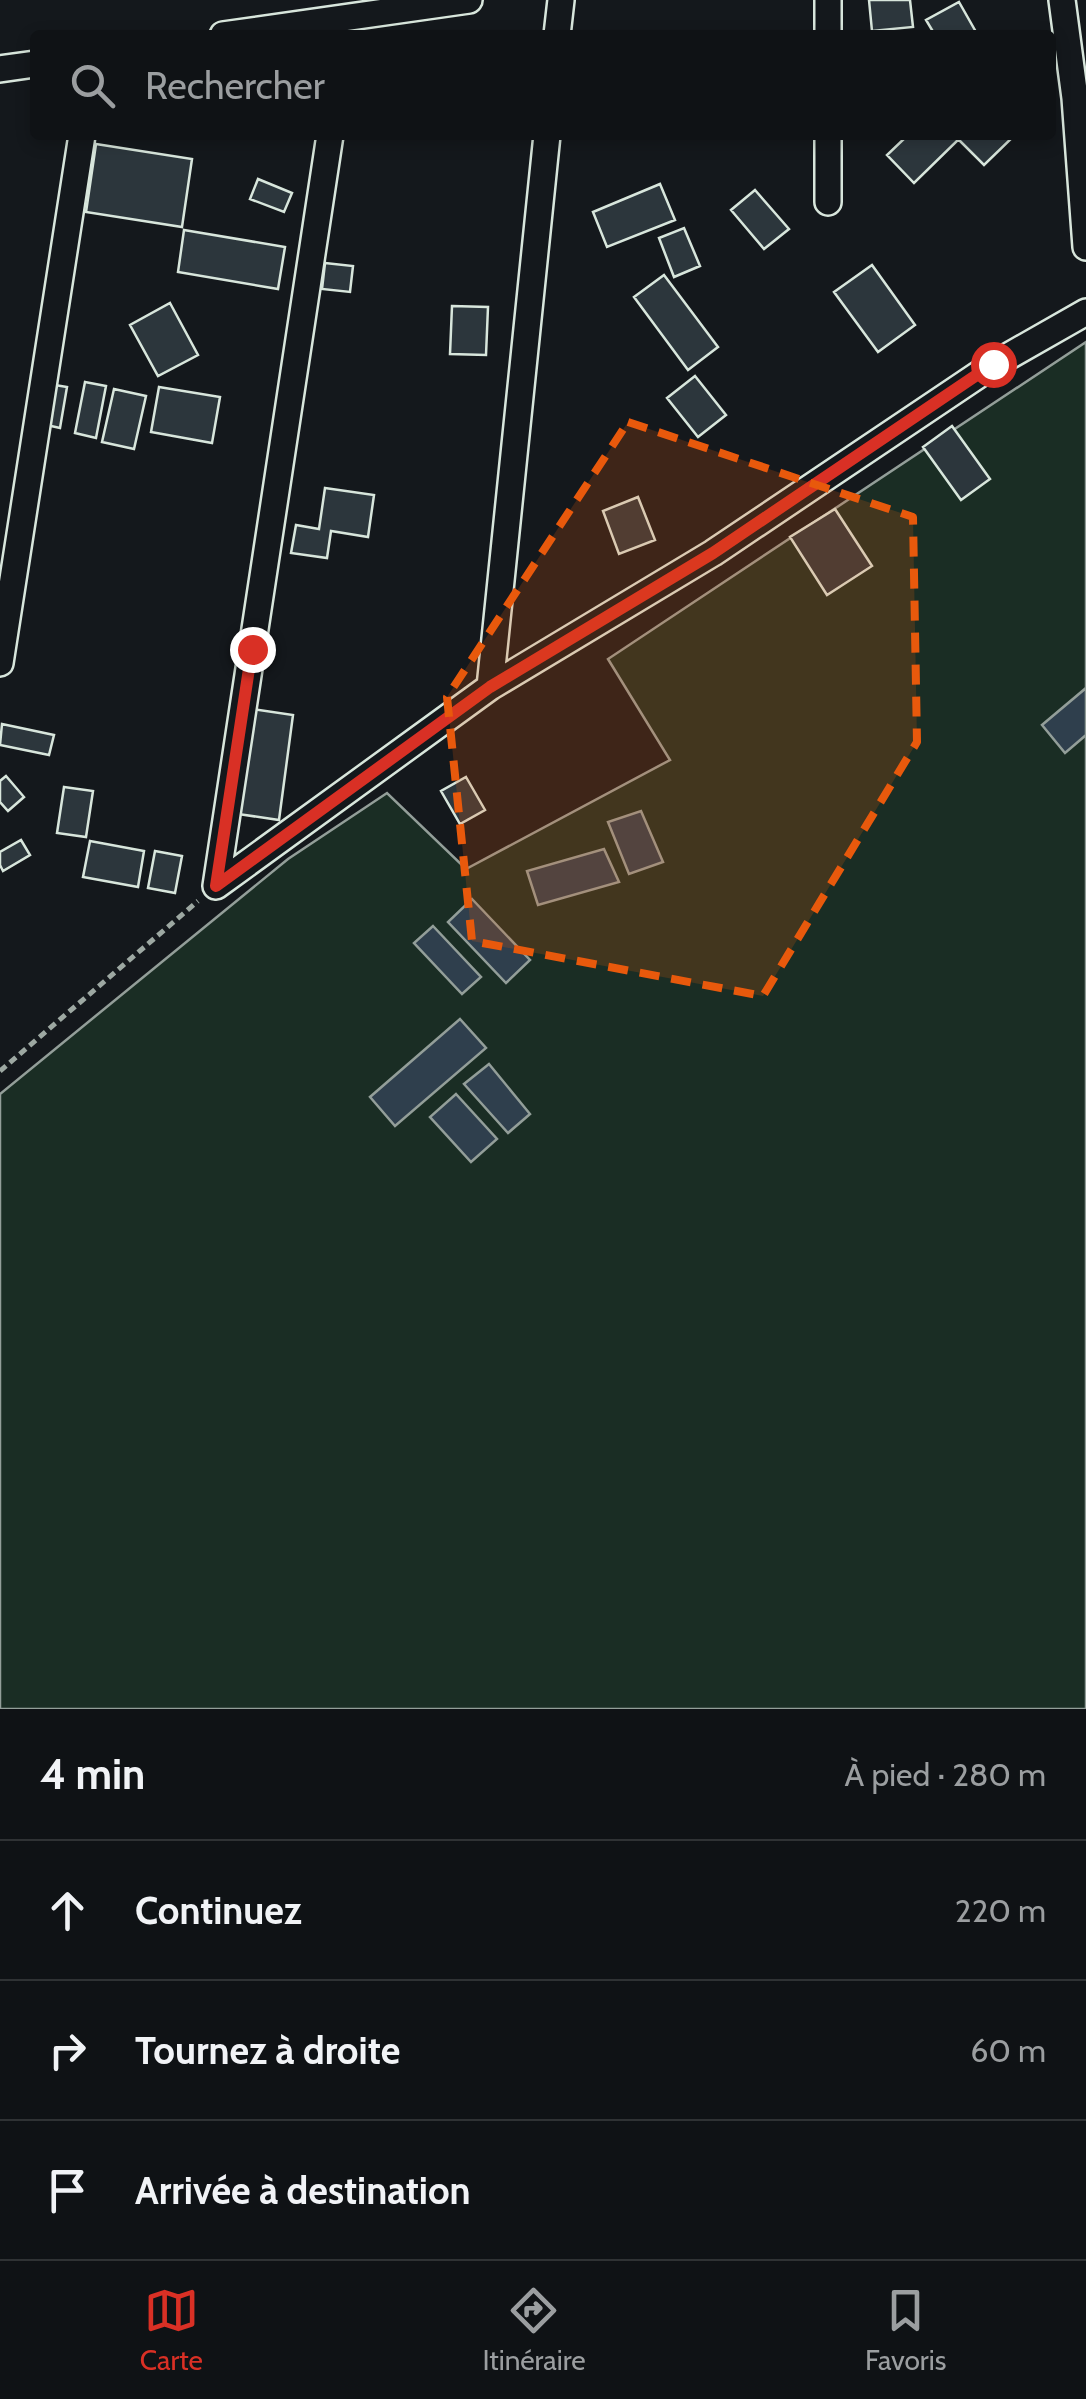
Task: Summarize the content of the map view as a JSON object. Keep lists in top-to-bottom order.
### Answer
{
  "page": {
    "search": "Rechercher",
    "heading": ["4 min", "À pied · 280 m"],
    "list": [
      ["Continuez", "220 m"],
      ["Tournez à droite", "60 m"],
      "Arrivée à destination"
    ],
    "nav": ["Carte", "Itinéraire", "Favoris"]
  }
}
